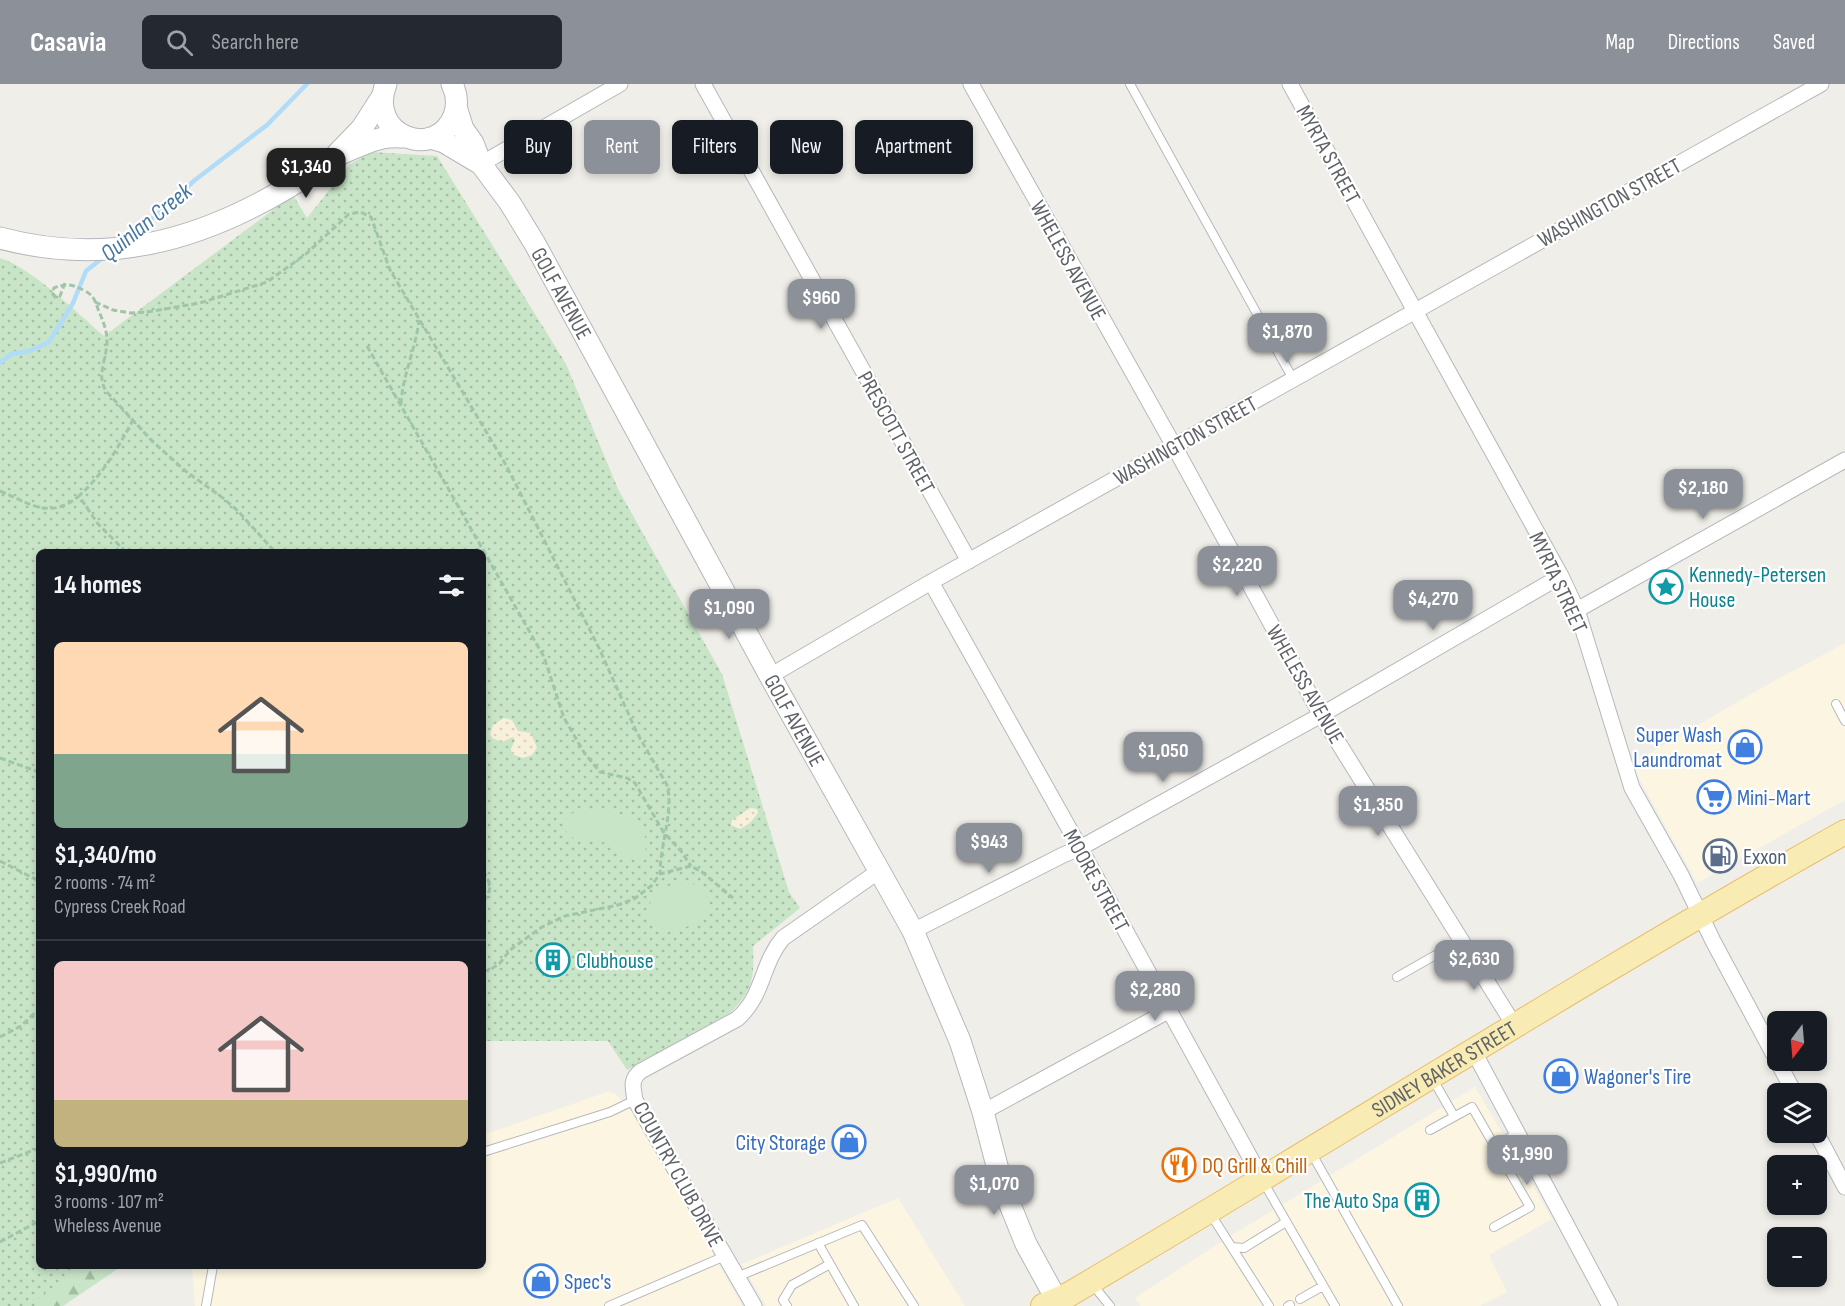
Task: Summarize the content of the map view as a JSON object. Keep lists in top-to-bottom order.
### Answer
{
  "streets": {
    "main road": ["GOLF AVENUE", "SIDNEY BAKER STREET"],
    "street": [
      "MYRTA STREET",
      "WASHINGTON STREET",
      "WHELESS AVENUE",
      "PRESCOTT STREET",
      "MOORE STREET",
      "COUNTRY CLUB DRIVE"
    ]
  },
  "crossings": [
    ["MYRTA STREET", "WASHINGTON STREET"],
    ["MYRTA STREET", "SIDNEY BAKER STREET"],
    ["WASHINGTON STREET", "WHELESS AVENUE"],
    ["WASHINGTON STREET", "GOLF AVENUE"],
    ["WASHINGTON STREET", "PRESCOTT STREET"],
    ["WASHINGTON STREET", "MOORE STREET"],
    ["WHELESS AVENUE", "SIDNEY BAKER STREET"],
    ["GOLF AVENUE", "SIDNEY BAKER STREET"],
    ["GOLF AVENUE", "COUNTRY CLUB DRIVE"],
    ["MOORE STREET", "SIDNEY BAKER STREET"]
  ],
  "water": ["Quinlan Creek"],
  "places": {
    "place": ["Kennedy-Petersen House"],
    "shop": [
      "Super Wash Laundromat",
      "Wagoner's Tire",
      "City Storage",
      "Spec's"
    ],
    "supermarket": ["Mini-Mart"],
    "fuel station": ["Exxon"],
    "building": ["Clubhouse", "The Auto Spa"],
    "restaurant": ["DQ Grill & Chill"]
  },
  "north": "bottom",
  "page": {
    "header": "Casavia",
    "search": "Search here",
    "nav": ["Map", "Directions", "Saved"],
    "chip": [
      "Buy",
      "Rent",
      "Filters",
      "New",
      "Apartment"
    ],
    "price": [
      "$1,340",
      "$960",
      "$1,870",
      "$2,180",
      "$2,220",
      "$4,270",
      "$1,090",
      "$1,050",
      "$1,350",
      "$943",
      "$2,630",
      "$2,280",
      "$1,990",
      "$1,070"
    ],
    "heading": "14 homes",
    "list": [
      {
        "name": "$1,340/mo",
        "note": "2 rooms · 74 m² · Cypress Creek Road"
      },
      {
        "name": "$1,990/mo",
        "note": "3 rooms · 107 m² · Wheless Avenue"
      }
    ],
    "map_buttons": ["+", "−"]
  }
}
